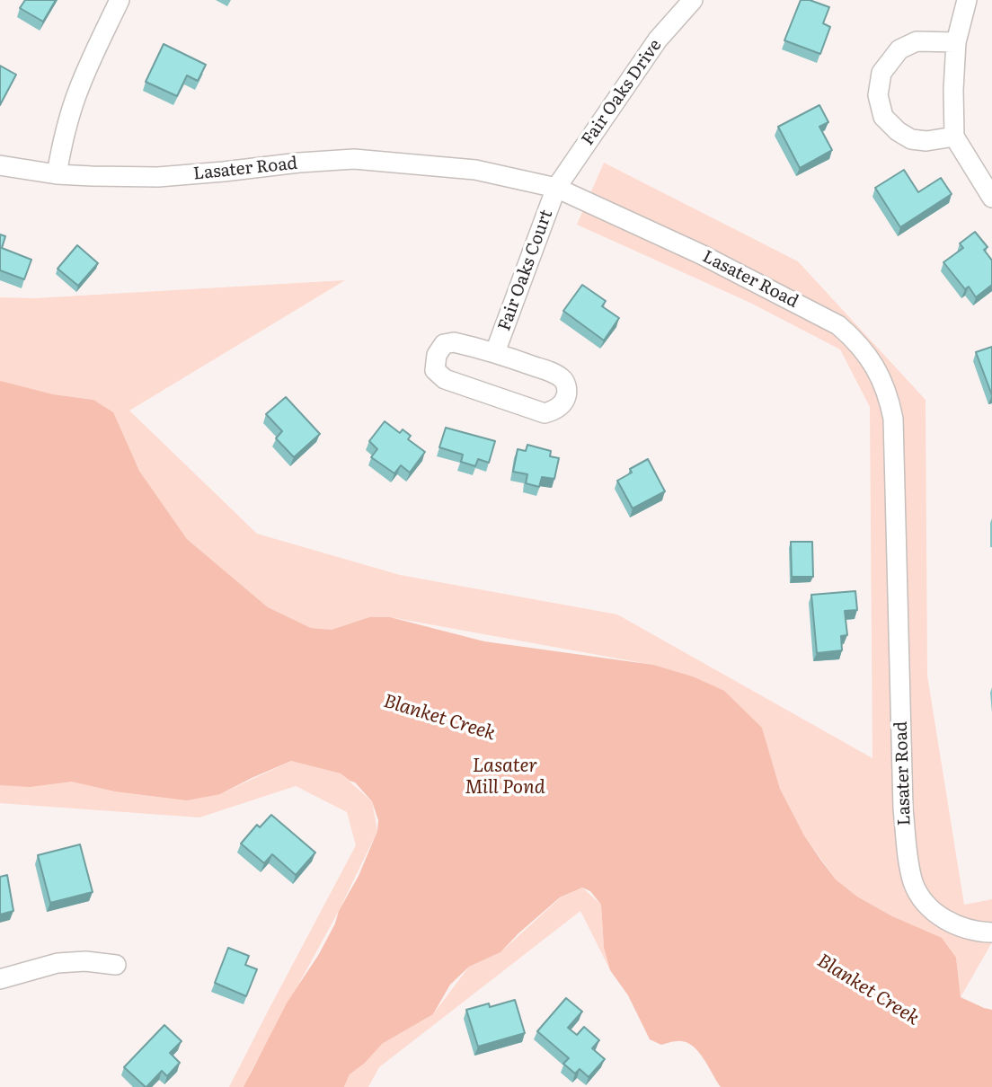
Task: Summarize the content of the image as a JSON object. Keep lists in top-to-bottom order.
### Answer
{
  "streets": {
    "street": ["Fair Oaks Drive", "Lasater Road", "Fair Oaks Court"]
  },
  "crossings": [
    ["Fair Oaks Drive", "Lasater Road"],
    ["Fair Oaks Drive", "Fair Oaks Court"],
    ["Lasater Road", "Fair Oaks Court"]
  ],
  "water": ["Blanket Creek", "Lasater Mill Pond"]
}
